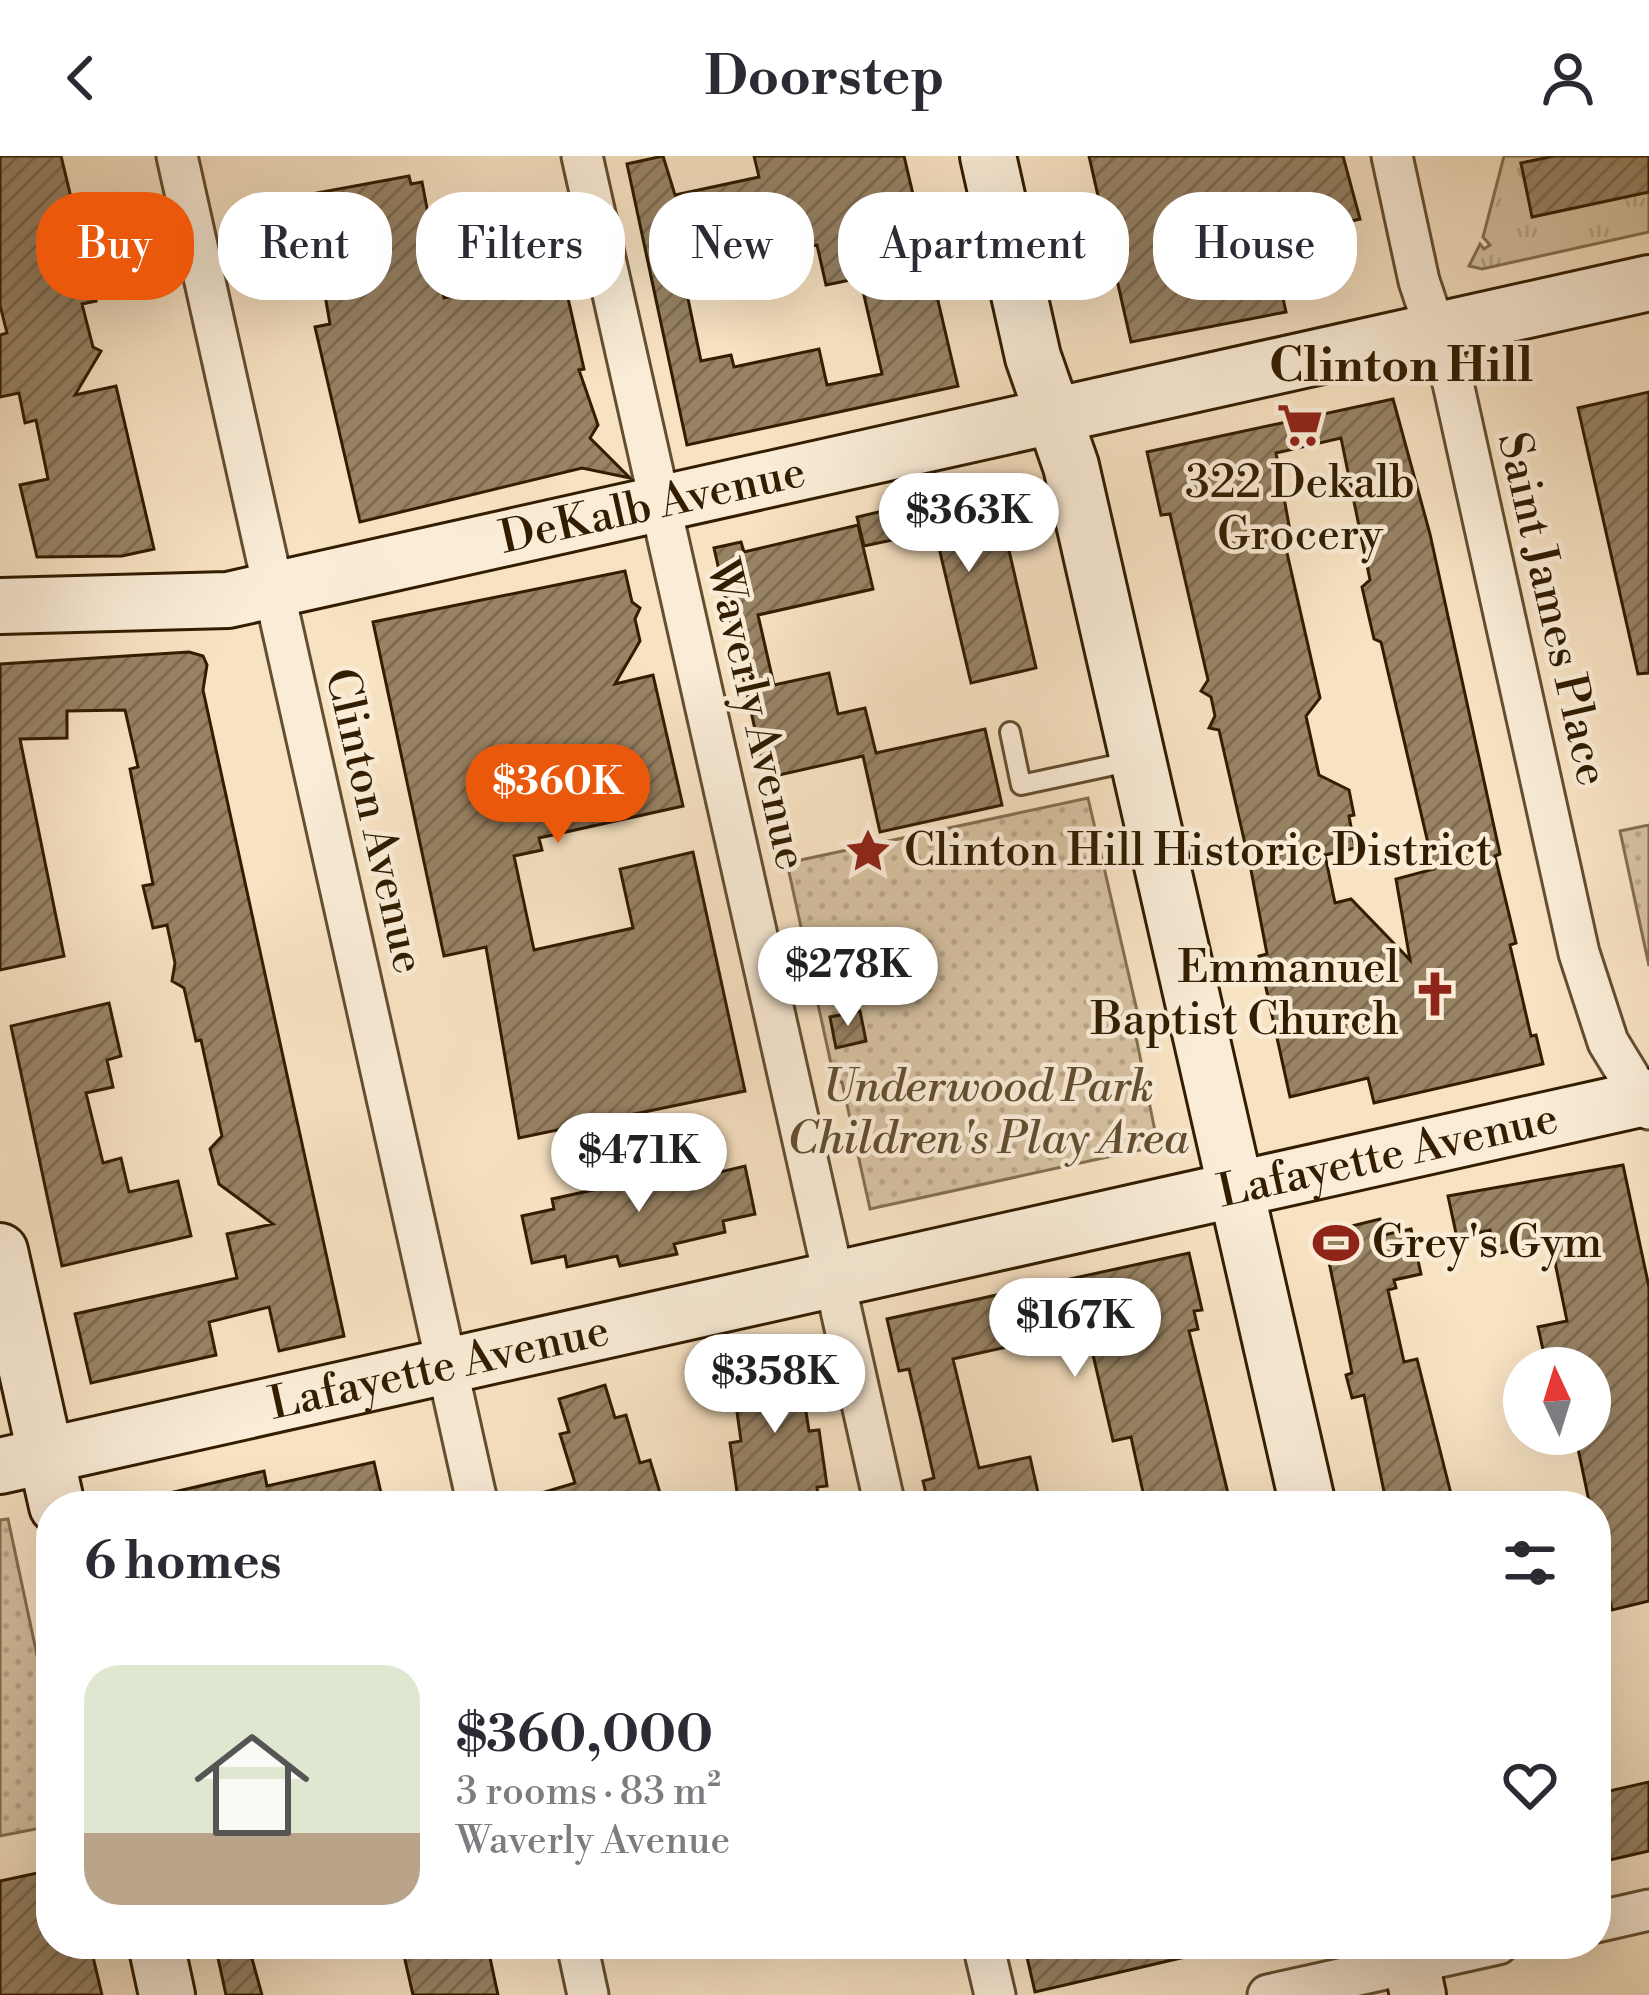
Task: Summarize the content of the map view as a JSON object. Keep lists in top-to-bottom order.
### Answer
{
  "streets": {
    "main road": ["DeKalb Avenue", "Lafayette Avenue"],
    "street": ["Saint James Place", "Waverly Avenue", "Clinton Avenue"]
  },
  "crossings": [
    ["DeKalb Avenue", "Saint James Place"],
    ["DeKalb Avenue", "Waverly Avenue"],
    ["DeKalb Avenue", "Clinton Avenue"],
    ["Saint James Place", "Lafayette Avenue"],
    ["Waverly Avenue", "Lafayette Avenue"],
    ["Clinton Avenue", "Lafayette Avenue"]
  ],
  "districts": ["Clinton Hill"],
  "parks": ["Underwood Park Children's Play Area"],
  "places": {
    "supermarket": ["322 Dekalb Grocery"],
    "place": ["Clinton Hill Historic District"],
    "church": ["Emmanuel Baptist Church"],
    "sports": ["Grey's Gym"]
  },
  "north": "top",
  "page": {
    "header": "Doorstep",
    "chip": [
      "Buy",
      "Rent",
      "Filters",
      "New",
      "Apartment",
      "House"
    ],
    "price": [
      "$363K",
      "$360K",
      "$278K",
      "$471K",
      "$167K",
      "$358K"
    ],
    "heading": "6 homes",
    "list": [
      {
        "name": "$360,000",
        "note": "3 rooms · 83 m² · Waverly Avenue"
      }
    ]
  }
}
